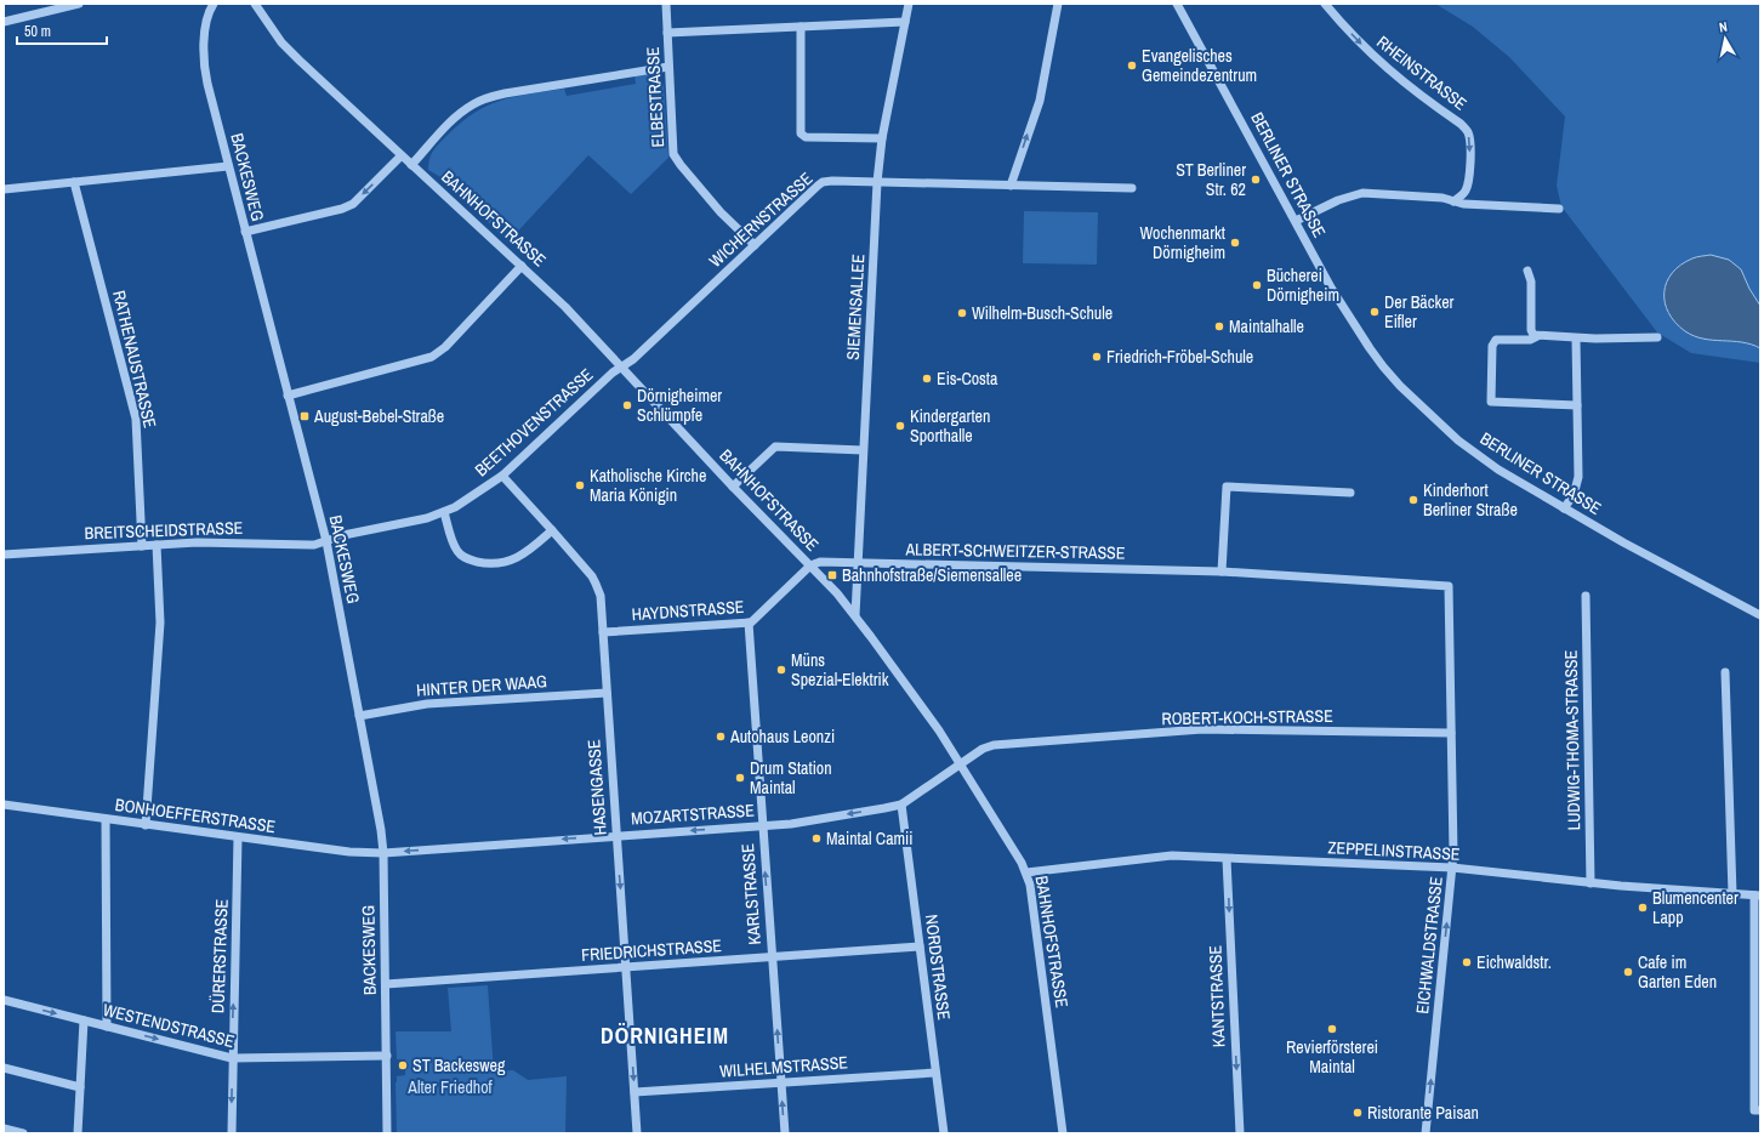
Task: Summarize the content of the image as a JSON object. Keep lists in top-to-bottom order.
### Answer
{
  "streets": {
    "street": [
      "RHEINSTRASSE",
      "ELBESTRASSE",
      "BERLINER STRASSE",
      "BACKESWEG",
      "BAHNHOFSTRASSE",
      "WICHERNSTRASSE",
      "SIEMENSALLEE",
      "RATHENAUSTRASSE",
      "BEETHOVENSTRASSE",
      "BREITSCHEIDSTRASSE",
      "ALBERT-SCHWEITZER-STRASSE",
      "HAYDNSTRASSE",
      "HINTER DER WAAG",
      "ROBERT-KOCH-STRASSE",
      "LUDWIG-THOMA-STRASSE",
      "HASENGASSE",
      "MOZARTSTRASSE",
      "BONHOEFFERSTRASSE",
      "ZEPPELINSTRASSE",
      "KARLSTRASSE",
      "EICHWALDSTRASSE",
      "FRIEDRICHSTRASSE",
      "DÜRERSTRASSE",
      "NORDSTRASSE",
      "KANTSTRASSE",
      "WESTENDSTRASSE",
      "WILHELMSTRASSE"
    ]
  },
  "crossings": [
    ["ELBESTRASSE", "WICHERNSTRASSE"],
    ["BACKESWEG", "BEETHOVENSTRASSE"],
    ["BACKESWEG", "BREITSCHEIDSTRASSE"],
    ["BACKESWEG", "HINTER DER WAAG"],
    ["BACKESWEG", "MOZARTSTRASSE"],
    ["BACKESWEG", "BONHOEFFERSTRASSE"],
    ["BACKESWEG", "FRIEDRICHSTRASSE"],
    ["BACKESWEG", "WESTENDSTRASSE"],
    ["BAHNHOFSTRASSE", "WICHERNSTRASSE"],
    ["BAHNHOFSTRASSE", "SIEMENSALLEE"],
    ["BAHNHOFSTRASSE", "BEETHOVENSTRASSE"],
    ["BAHNHOFSTRASSE", "ALBERT-SCHWEITZER-STRASSE"],
    ["BAHNHOFSTRASSE", "HAYDNSTRASSE"],
    ["BAHNHOFSTRASSE", "ROBERT-KOCH-STRASSE"],
    ["BAHNHOFSTRASSE", "MOZARTSTRASSE"],
    ["BAHNHOFSTRASSE", "ZEPPELINSTRASSE"],
    ["WICHERNSTRASSE", "SIEMENSALLEE"],
    ["WICHERNSTRASSE", "BEETHOVENSTRASSE"],
    ["SIEMENSALLEE", "ALBERT-SCHWEITZER-STRASSE"],
    ["RATHENAUSTRASSE", "BREITSCHEIDSTRASSE"],
    ["BEETHOVENSTRASSE", "BREITSCHEIDSTRASSE"],
    ["BEETHOVENSTRASSE", "HASENGASSE"],
    ["ALBERT-SCHWEITZER-STRASSE", "HAYDNSTRASSE"],
    ["ALBERT-SCHWEITZER-STRASSE", "EICHWALDSTRASSE"],
    ["HAYDNSTRASSE", "HASENGASSE"],
    ["HAYDNSTRASSE", "KARLSTRASSE"],
    ["HINTER DER WAAG", "HASENGASSE"],
    ["ROBERT-KOCH-STRASSE", "MOZARTSTRASSE"],
    ["ROBERT-KOCH-STRASSE", "EICHWALDSTRASSE"],
    ["LUDWIG-THOMA-STRASSE", "ZEPPELINSTRASSE"],
    ["HASENGASSE", "MOZARTSTRASSE"],
    ["HASENGASSE", "FRIEDRICHSTRASSE"],
    ["HASENGASSE", "WILHELMSTRASSE"],
    ["MOZARTSTRASSE", "BONHOEFFERSTRASSE"],
    ["MOZARTSTRASSE", "KARLSTRASSE"],
    ["MOZARTSTRASSE", "NORDSTRASSE"],
    ["BONHOEFFERSTRASSE", "DÜRERSTRASSE"],
    ["ZEPPELINSTRASSE", "EICHWALDSTRASSE"],
    ["ZEPPELINSTRASSE", "KANTSTRASSE"],
    ["KARLSTRASSE", "FRIEDRICHSTRASSE"],
    ["KARLSTRASSE", "WILHELMSTRASSE"],
    ["FRIEDRICHSTRASSE", "NORDSTRASSE"],
    ["DÜRERSTRASSE", "WESTENDSTRASSE"],
    ["NORDSTRASSE", "WILHELMSTRASSE"]
  ],
  "one_way": [
    "RHEINSTRASSE",
    "HASENGASSE",
    "MOZARTSTRASSE",
    "KARLSTRASSE",
    "EICHWALDSTRASSE",
    "KANTSTRASSE"
  ],
  "districts": ["DÖRNIGHEIM"],
  "parks": ["Alter Friedhof"],
  "places": {
    "other": [
      "Evangelisches Gemeindezentrum",
      "ST Berliner Str. 62",
      "Wochenmarkt Dörnigheim",
      "Bücherei Dörnigheim",
      "Der Bäcker Eifler",
      "Wilhelm-Busch-Schule",
      "Maintalhalle",
      "Friedrich-Fröbel-Schule",
      "Eis-Costa",
      "Dörnigheimer Schlümpfe",
      "Kindergarten Sporthalle",
      "Katholische Kirche Maria Königin",
      "Kinderhort Berliner Straße",
      "Müns Spezial-Elektrik",
      "Autohaus Leonzi",
      "Drum Station Maintal",
      "Maintal Camii",
      "Blumencenter Lapp",
      "Eichwaldstr.",
      "Cafe im Garten Eden",
      "Revierförsterei Maintal",
      "ST Backesweg",
      "Ristorante Paisan"
    ],
    "transit": ["August-Bebel-Straße", "Bahnhofstraße/Siemensallee"]
  },
  "scale_bar": "50 m",
  "north": "top"
}
